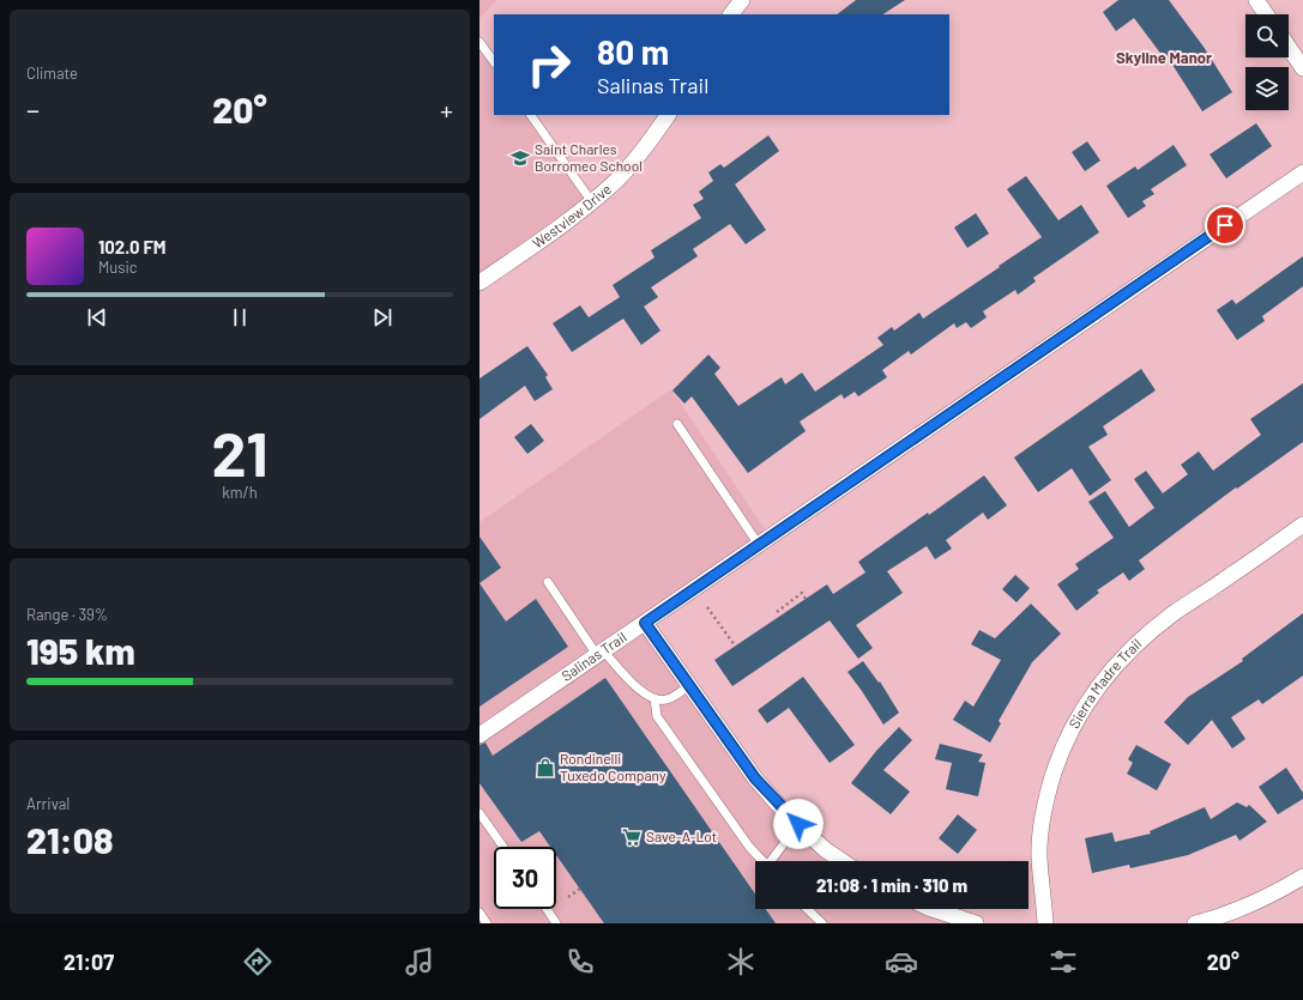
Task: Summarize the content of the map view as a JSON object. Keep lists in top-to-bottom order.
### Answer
{
  "streets": {
    "street": ["Westview Drive", "Salinas Trail", "Sierra Madre Trail"]
  },
  "districts": ["Skyline Manor"],
  "places": {
    "school or university": ["Saint Charles Borromeo School"],
    "shop": ["Rondinelli Tuxedo Company"],
    "supermarket": ["Save-A-Lot"]
  },
  "page": {
    "tile": [
      "Climate",
      ["21", "km/h"],
      ["Range · 39%", "195 km"],
      ["Arrival", "21:08"]
    ],
    "turn": ["80 m", "Salinas Trail"],
    "heat": ["−", "20°", "+"],
    "song": ["102.0 FM", "Music"],
    "limit": "30",
    "trip": "21:08 · 1 min · 310 m",
    "tabs": ["21:07", "20°"]
  }
}
